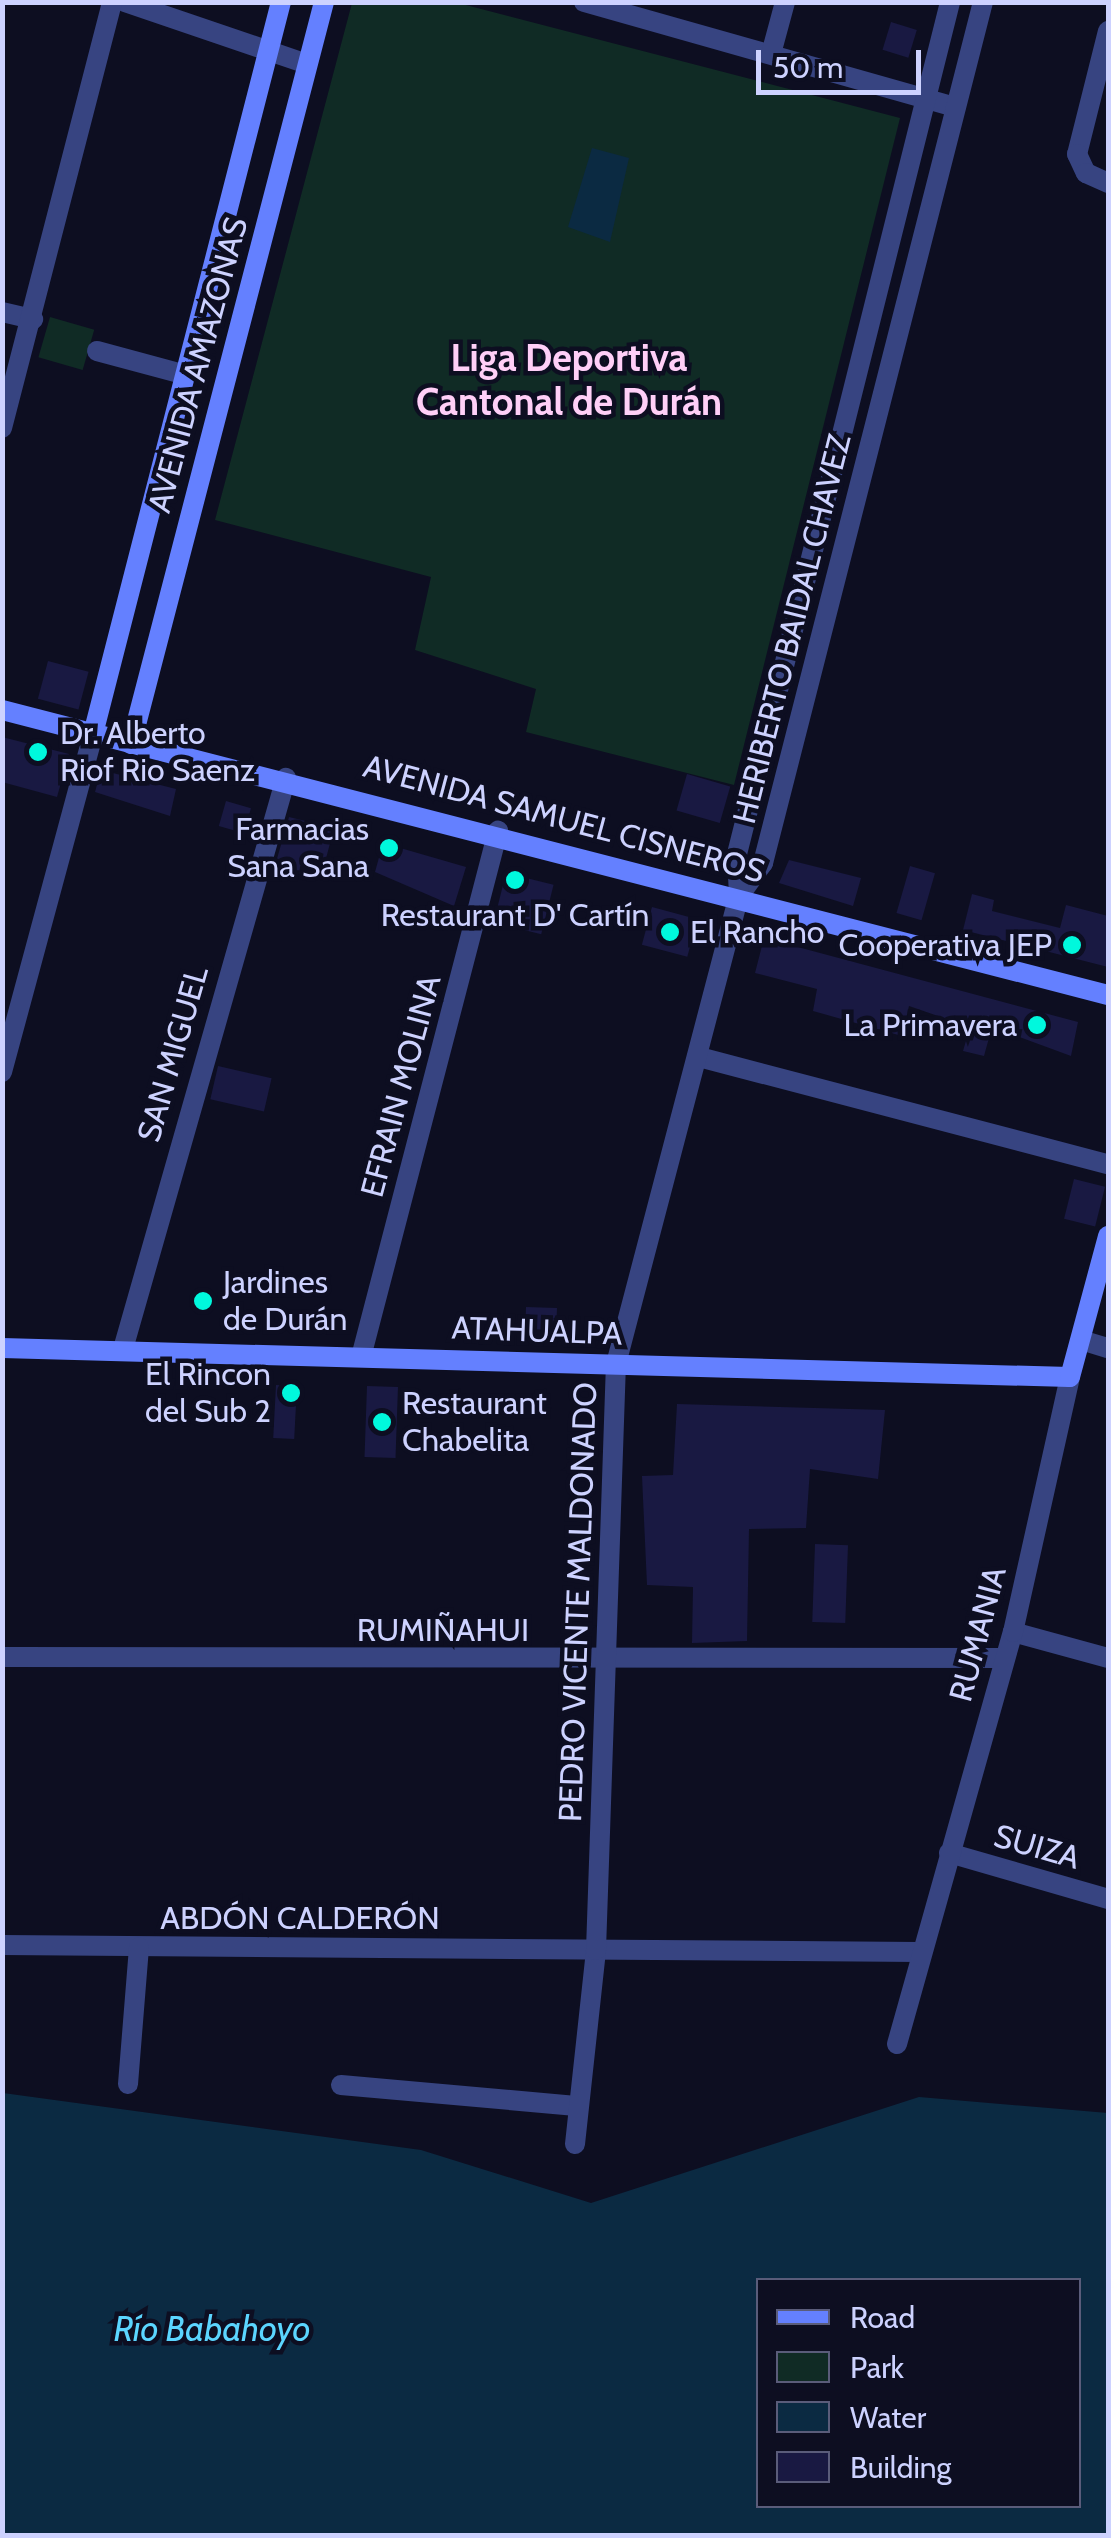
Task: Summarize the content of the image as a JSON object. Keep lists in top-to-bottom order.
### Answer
{
  "streets": {
    "street": [
      "AVENIDA AMAZONAS",
      "HERIBERTO BAIDAL CHAVEZ",
      "AVENIDA SAMUEL CISNEROS",
      "SAN MIGUEL",
      "EFRAIN MOLINA",
      "ATAHUALPA",
      "PEDRO VICENTE MALDONADO",
      "RUMIÑAHUI",
      "RUMANIA",
      "SUIZA",
      "ABDÓN CALDERÓN"
    ]
  },
  "crossings": [
    ["AVENIDA AMAZONAS", "AVENIDA SAMUEL CISNEROS"],
    ["HERIBERTO BAIDAL CHAVEZ", "AVENIDA SAMUEL CISNEROS"],
    ["HERIBERTO BAIDAL CHAVEZ", "PEDRO VICENTE MALDONADO"],
    ["AVENIDA SAMUEL CISNEROS", "SAN MIGUEL"],
    ["AVENIDA SAMUEL CISNEROS", "EFRAIN MOLINA"],
    ["AVENIDA SAMUEL CISNEROS", "PEDRO VICENTE MALDONADO"],
    ["SAN MIGUEL", "ATAHUALPA"],
    ["EFRAIN MOLINA", "ATAHUALPA"],
    ["ATAHUALPA", "PEDRO VICENTE MALDONADO"],
    ["ATAHUALPA", "RUMANIA"],
    ["PEDRO VICENTE MALDONADO", "RUMIÑAHUI"],
    ["PEDRO VICENTE MALDONADO", "ABDÓN CALDERÓN"],
    ["RUMIÑAHUI", "RUMANIA"],
    ["RUMANIA", "SUIZA"],
    ["RUMANIA", "ABDÓN CALDERÓN"]
  ],
  "districts": ["Liga Deportiva Cantonal de Durán"],
  "water": ["Río Babahoyo"],
  "places": [
    "Dr. Alberto Riof Rio Saenz",
    "Farmacias Sana Sana",
    "Restaurant D' Cartín",
    "El Rancho",
    "Cooperativa JEP",
    "La Primavera",
    "Jardines de Durán",
    "El Rincon del Sub 2",
    "Restaurant Chabelita"
  ],
  "legend": [
    "Road",
    "Park",
    "Water",
    "Building"
  ],
  "scale_bar": "50 m"
}
